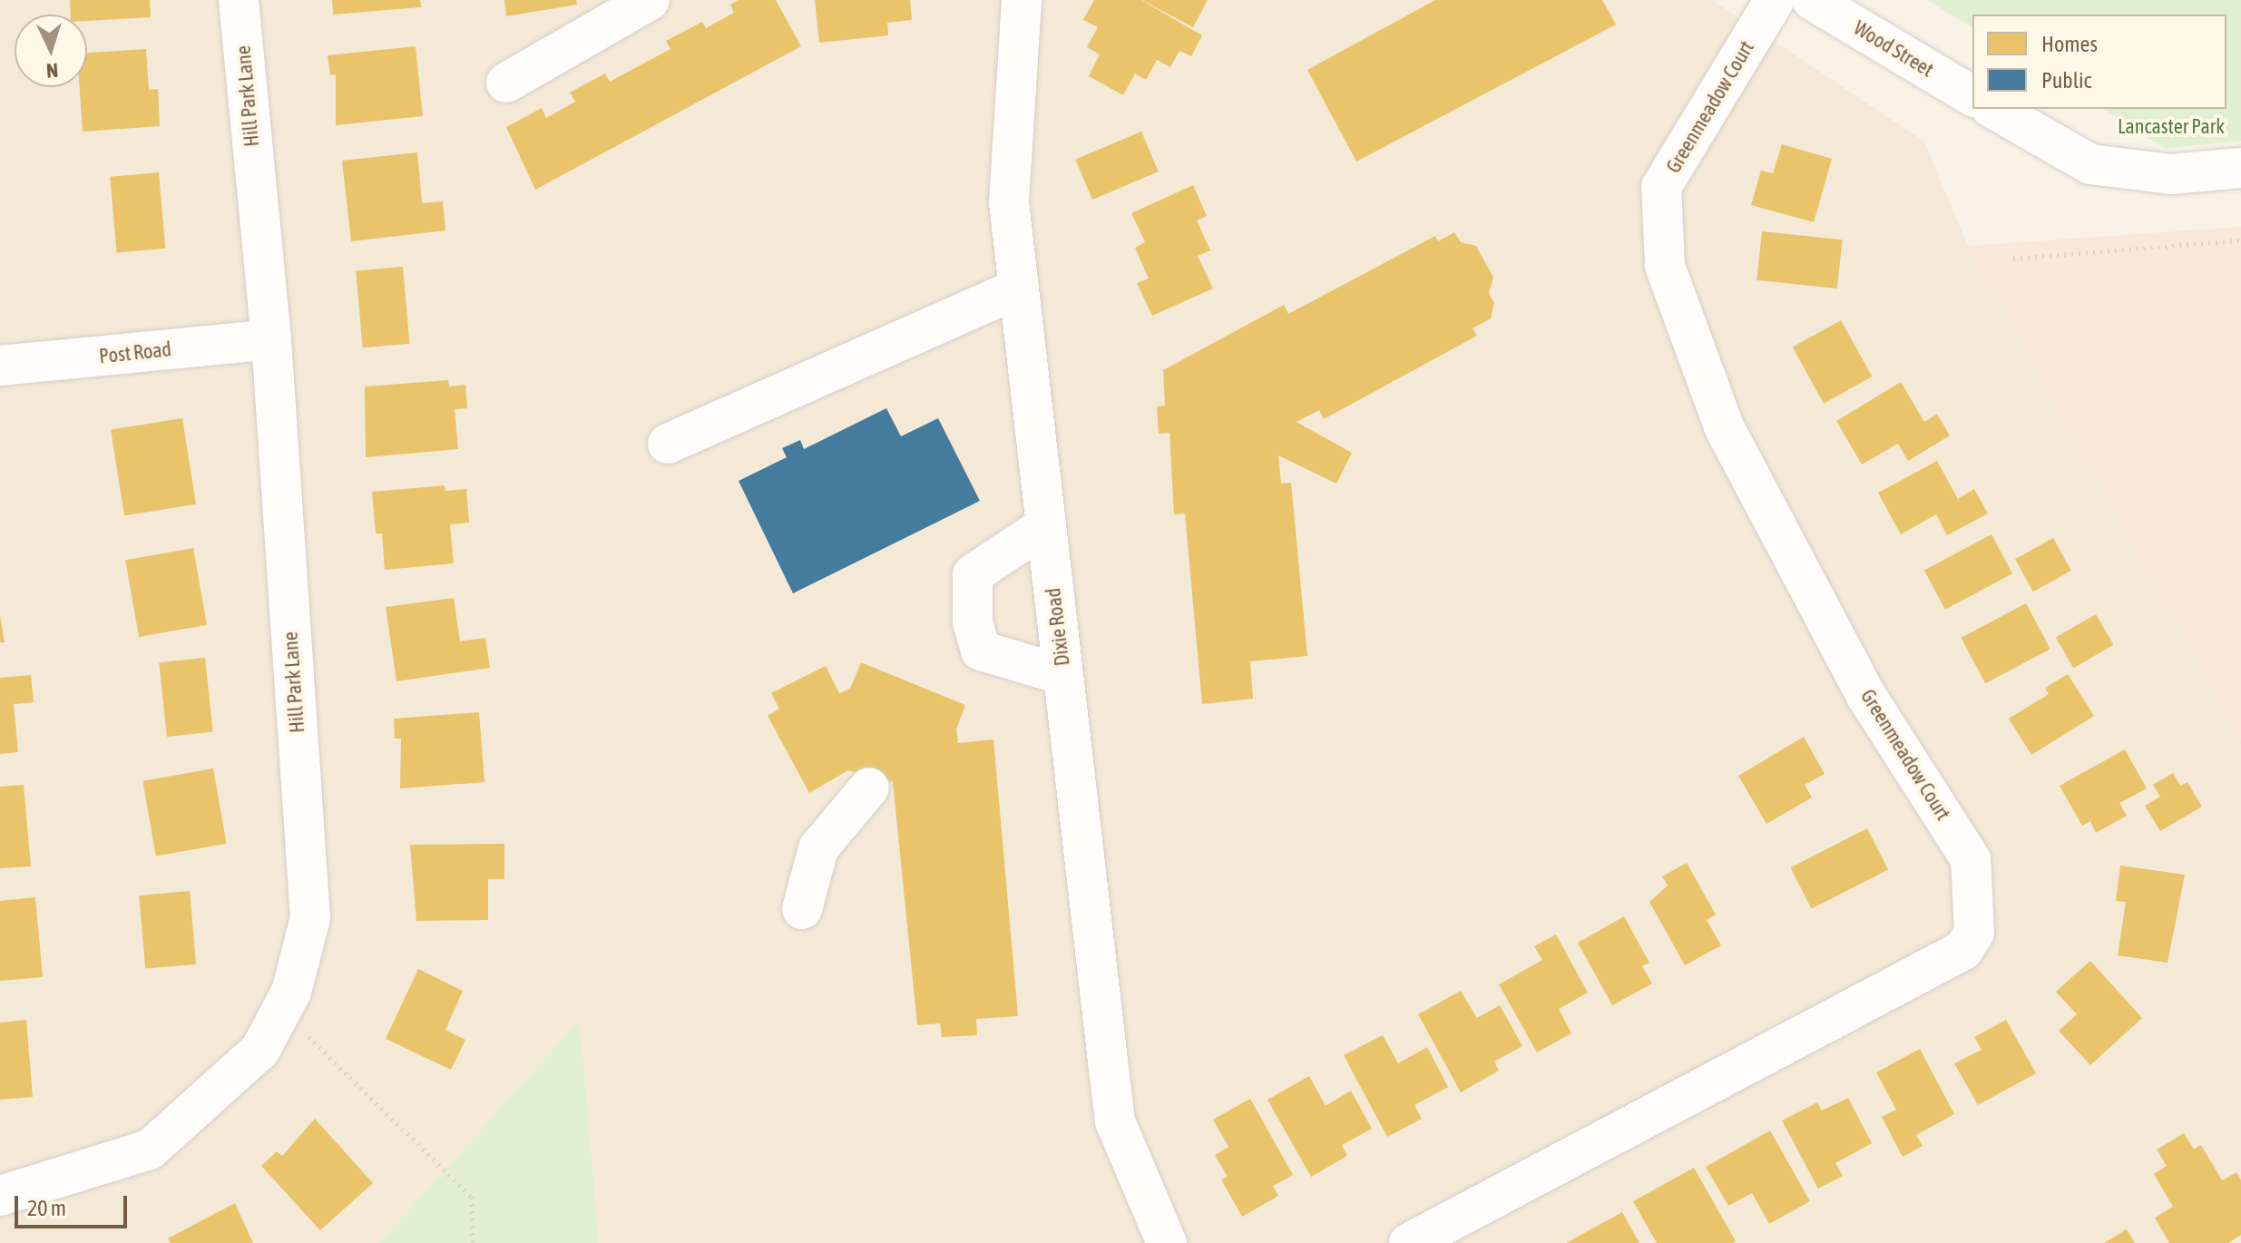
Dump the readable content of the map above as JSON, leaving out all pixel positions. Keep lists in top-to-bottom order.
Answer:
{
  "streets": {
    "street": [
      "Wood Street",
      "Hill Park Lane",
      "Greenmeadow Court",
      "Post Road",
      "Dixie Road"
    ]
  },
  "crossings": [
    ["Hill Park Lane", "Post Road"]
  ],
  "parks": ["Lancaster Park"],
  "legend": ["Homes", "Public"],
  "scale_bar": "20 m",
  "north": "bottom"
}
